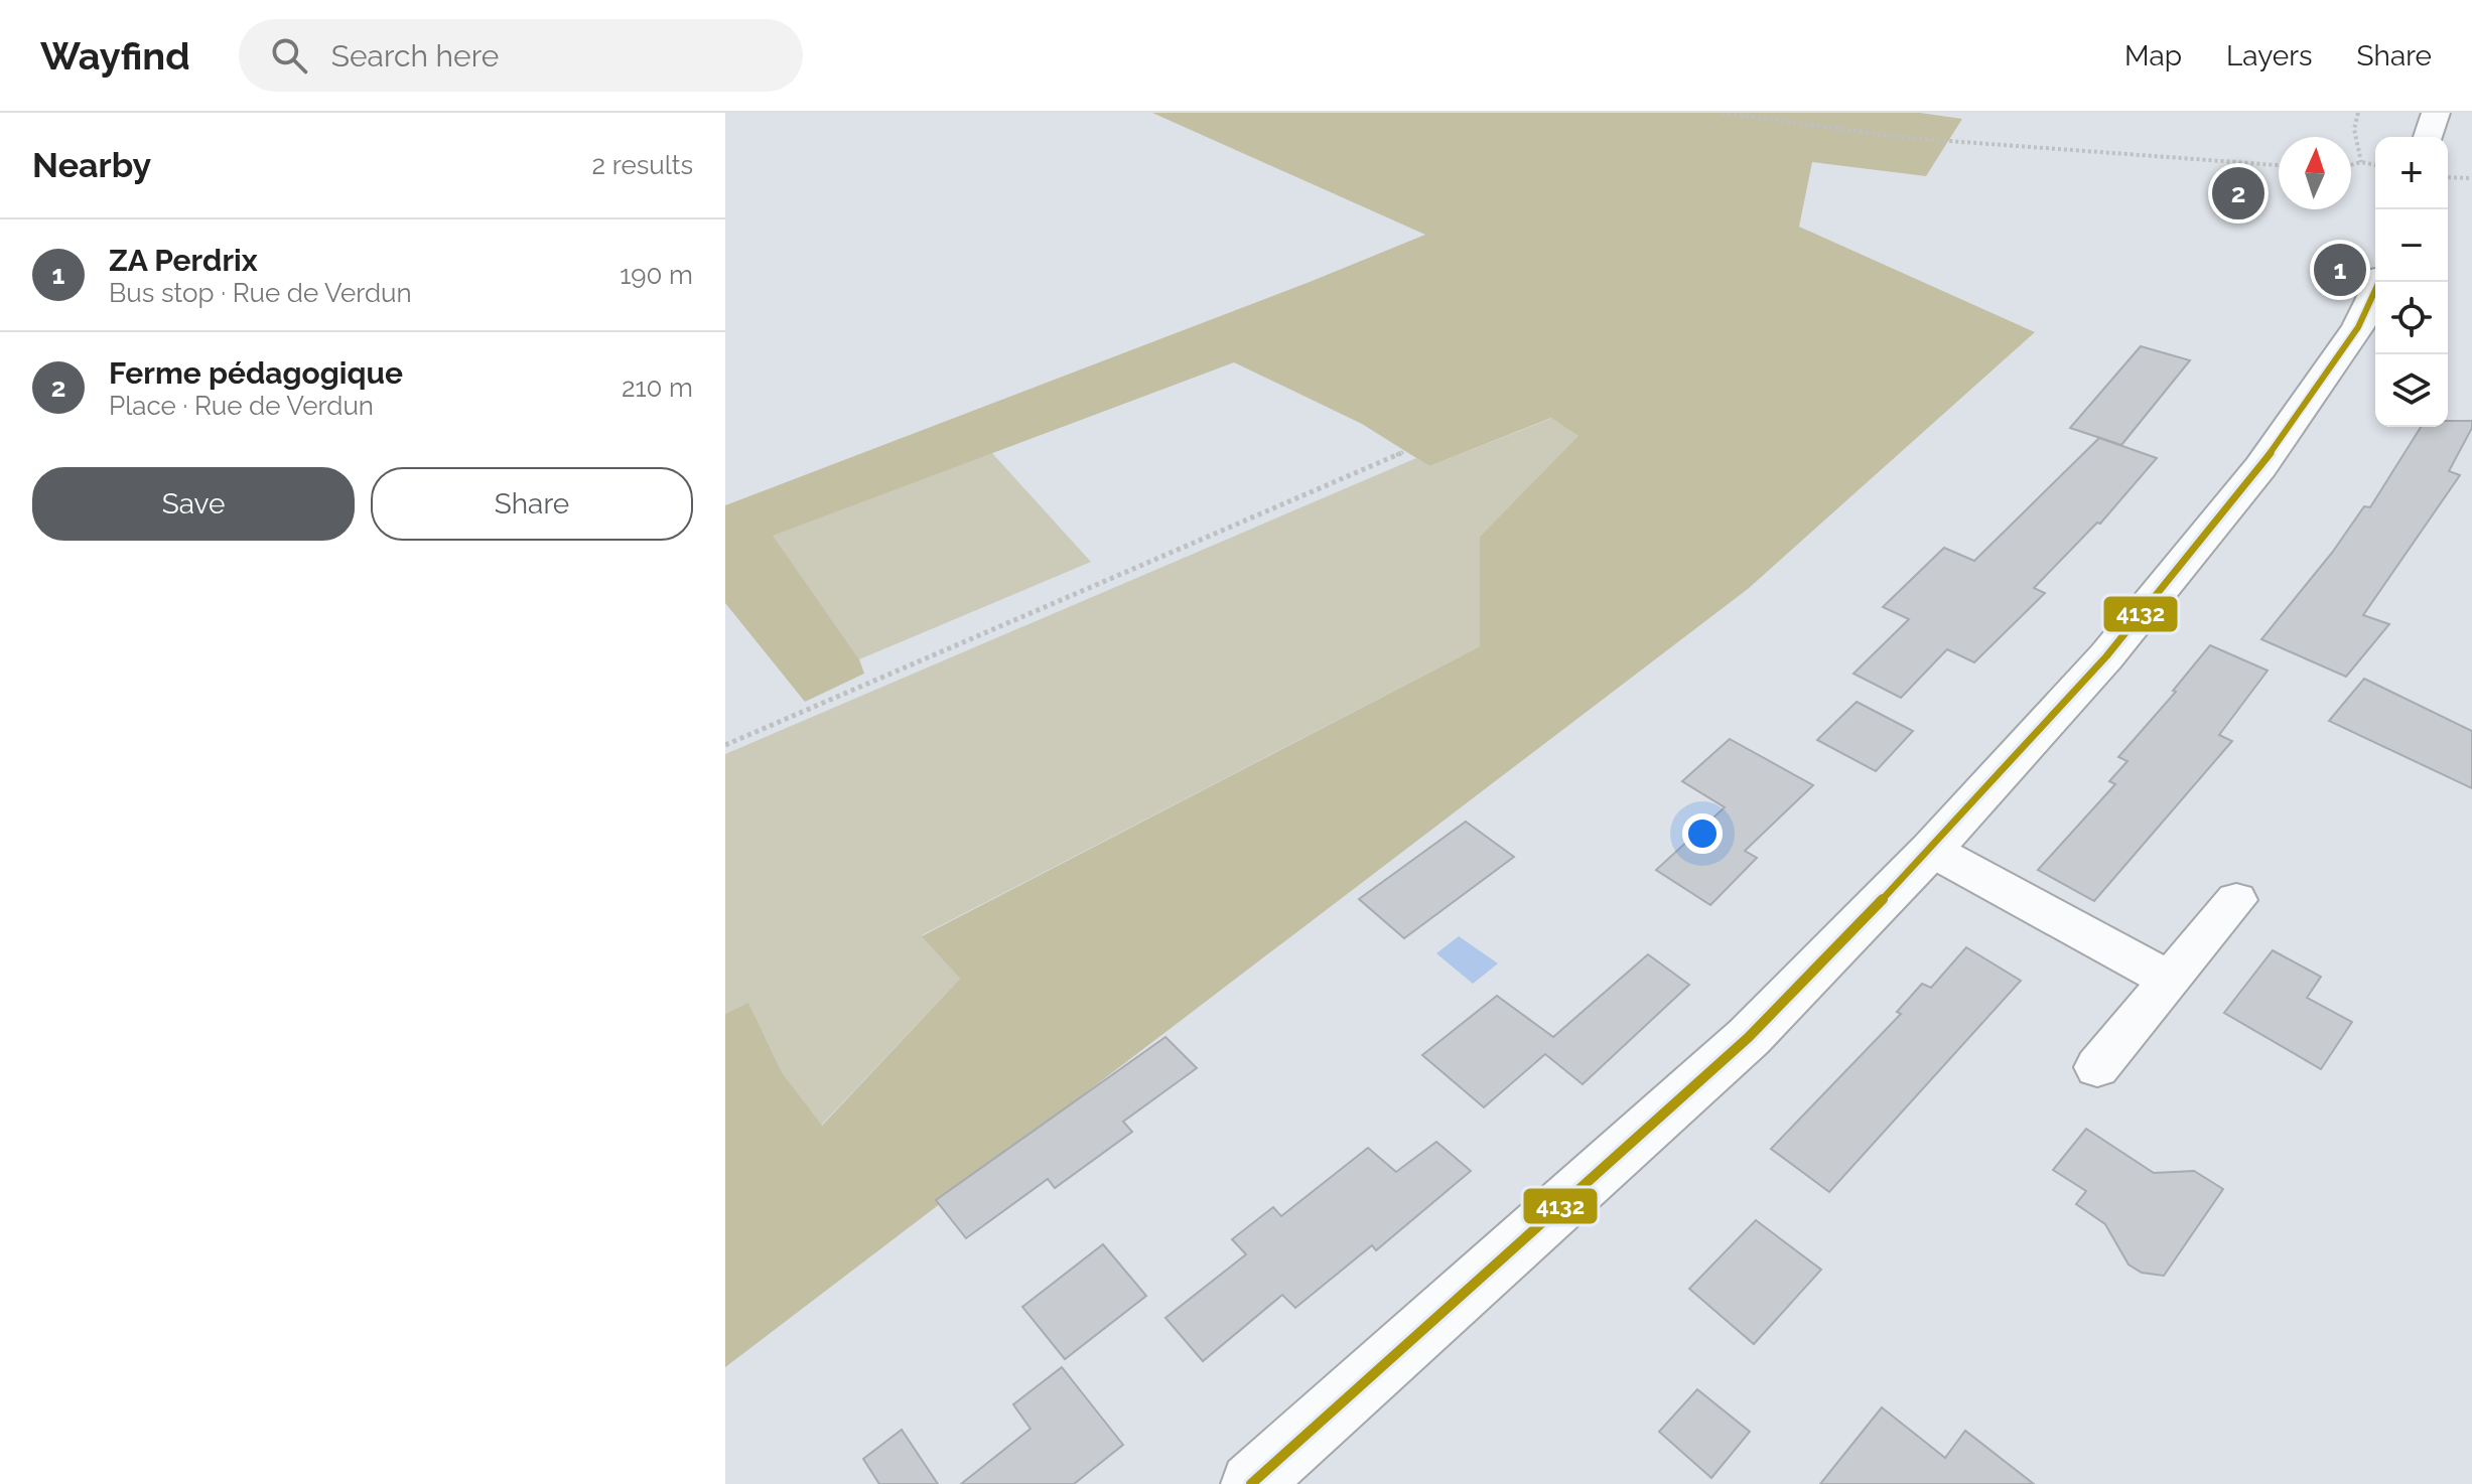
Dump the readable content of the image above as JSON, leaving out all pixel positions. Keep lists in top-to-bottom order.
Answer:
{
  "lines": ["transit line 4132"],
  "north": "top",
  "page": {
    "header": "Wayfind",
    "search": "Search here",
    "nav": ["Map", "Layers", "Share"],
    "heading": ["Nearby", "2 results"],
    "map_buttons": ["+", "−"],
    "pins": ["2", "1"],
    "list": [
      {
        "mark": "1",
        "name": "ZA Perdrix",
        "note": "Bus stop · Rue de Verdun",
        "value": "190 m"
      },
      {
        "mark": "2",
        "name": "Ferme pédagogique",
        "note": "Place · Rue de Verdun",
        "value": "210 m"
      }
    ],
    "buttons": ["Save", "Share"]
  }
}
